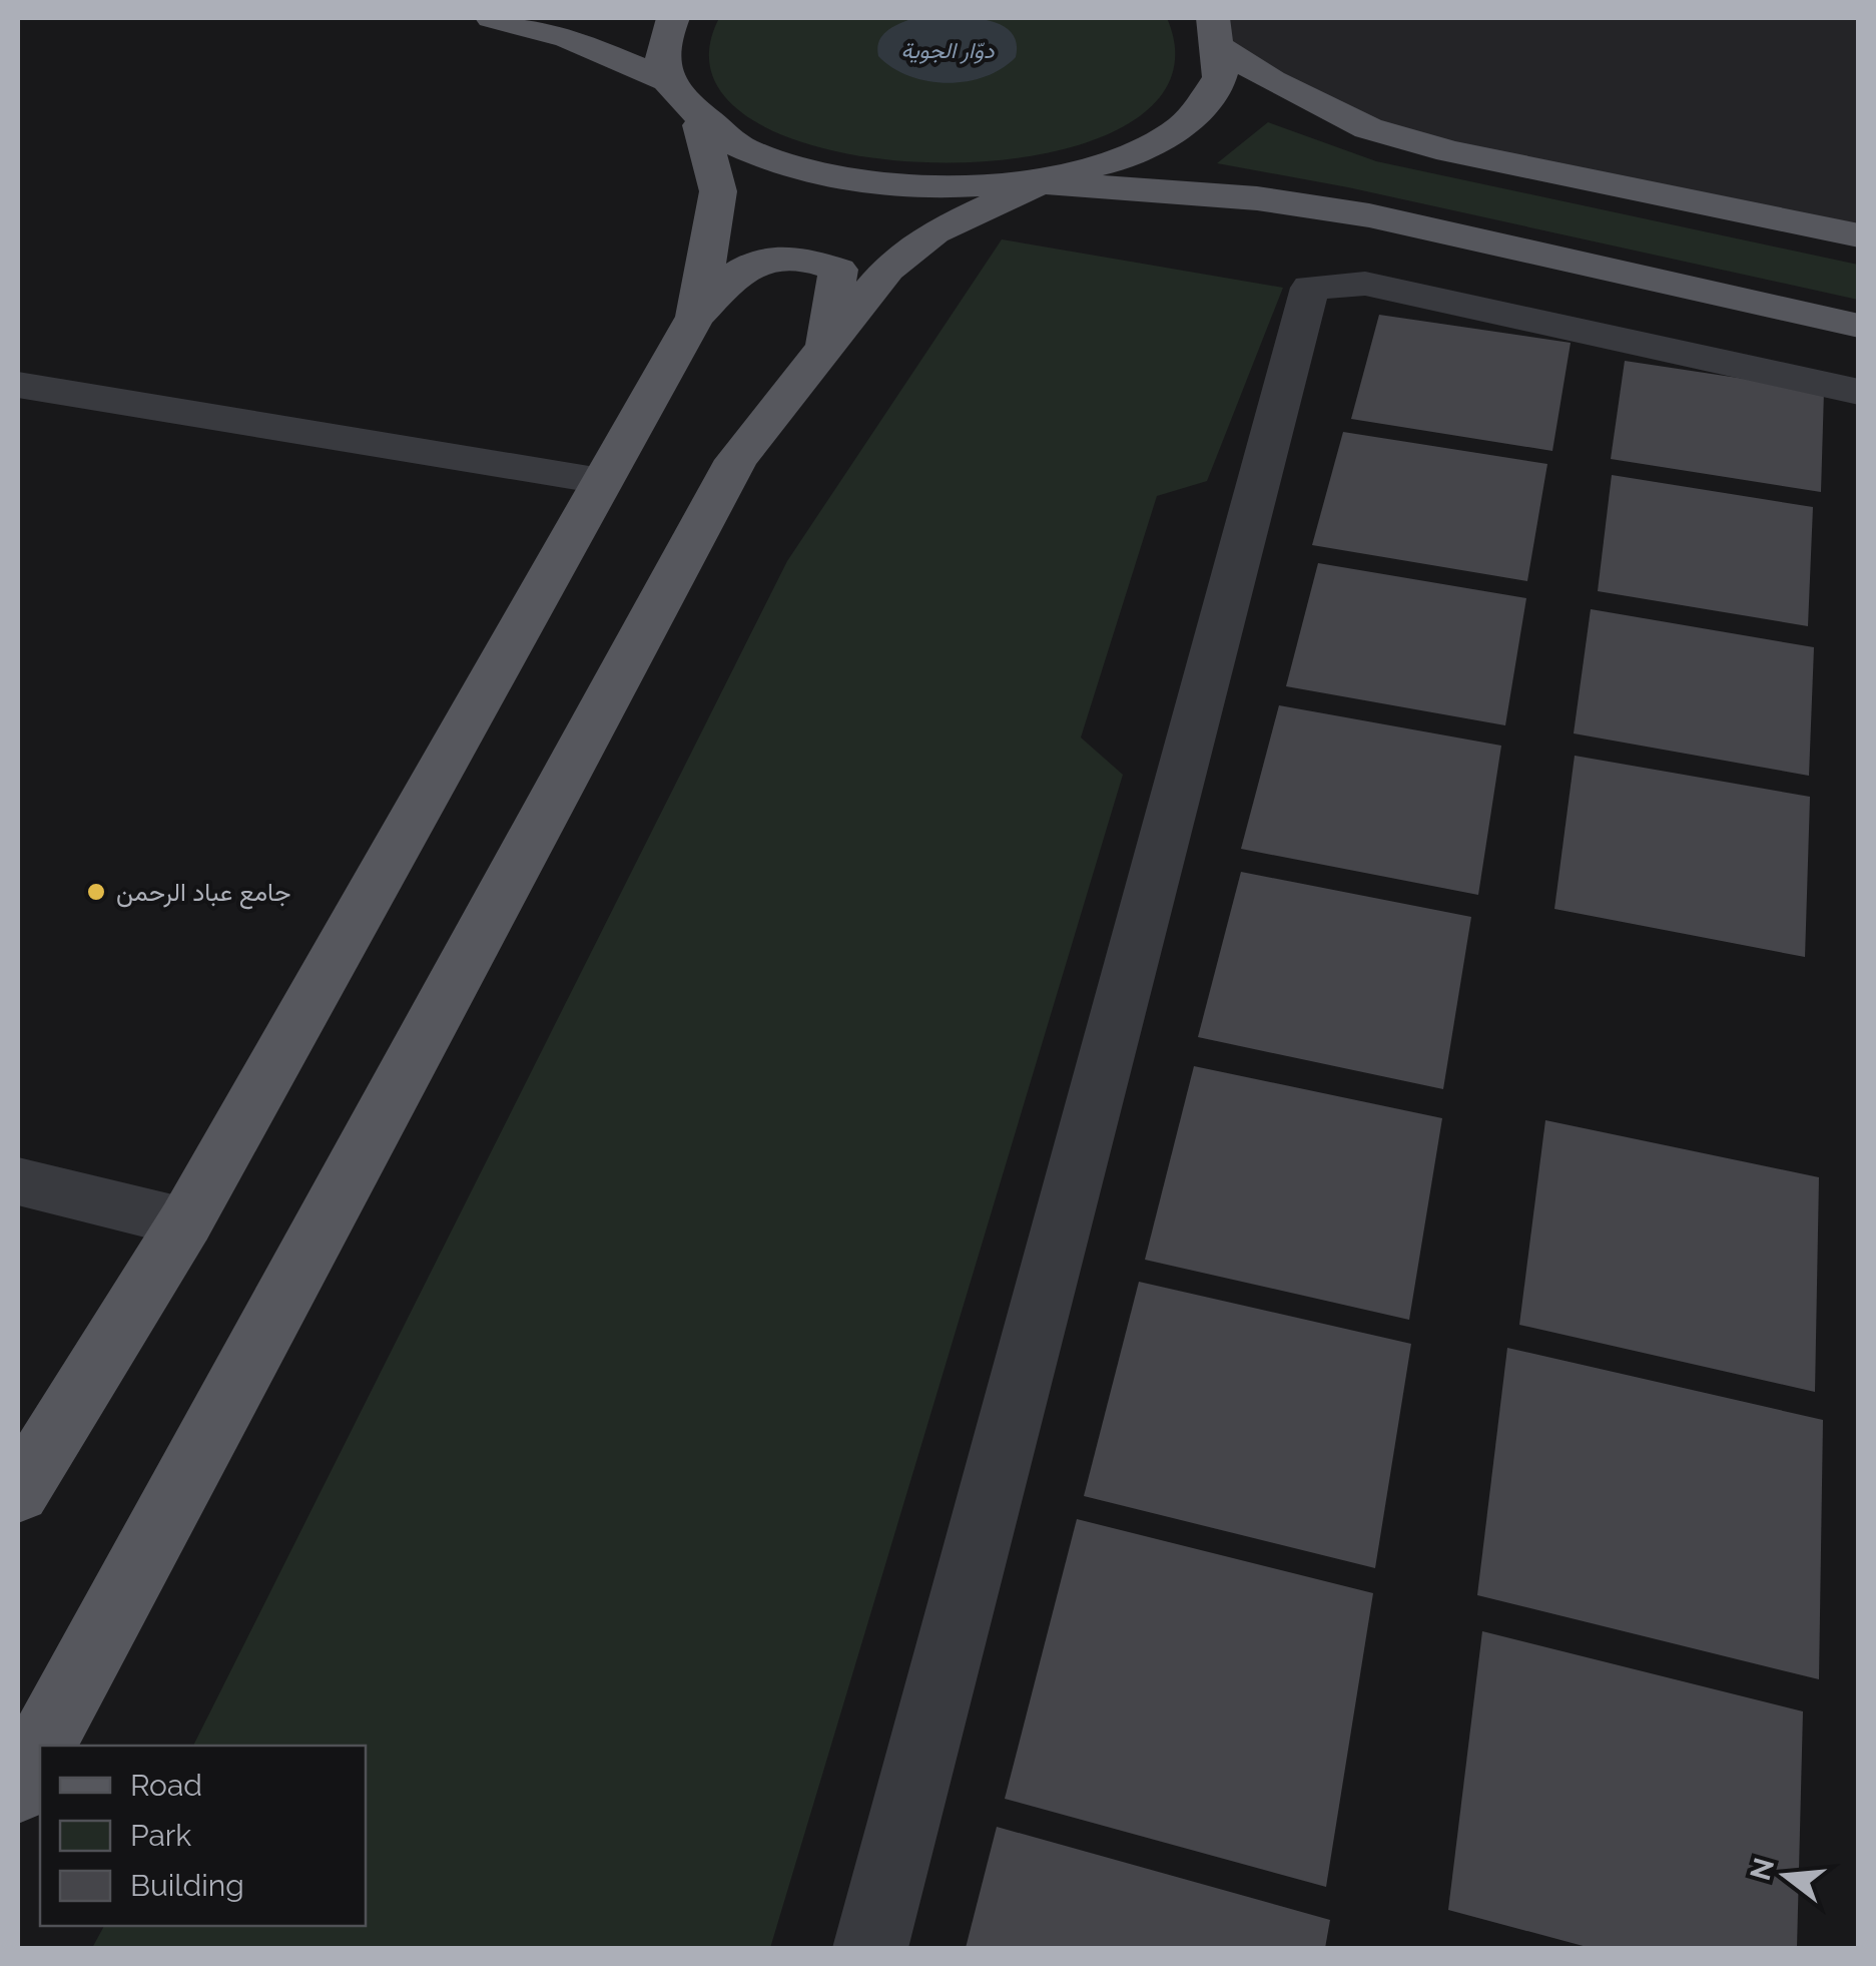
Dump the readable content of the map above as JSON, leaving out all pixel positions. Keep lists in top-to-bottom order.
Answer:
{
  "water": ["دوّار الجوية"],
  "places": ["جامع عباد الرحمن"],
  "legend": ["Road", "Park", "Building"],
  "north": "left"
}
